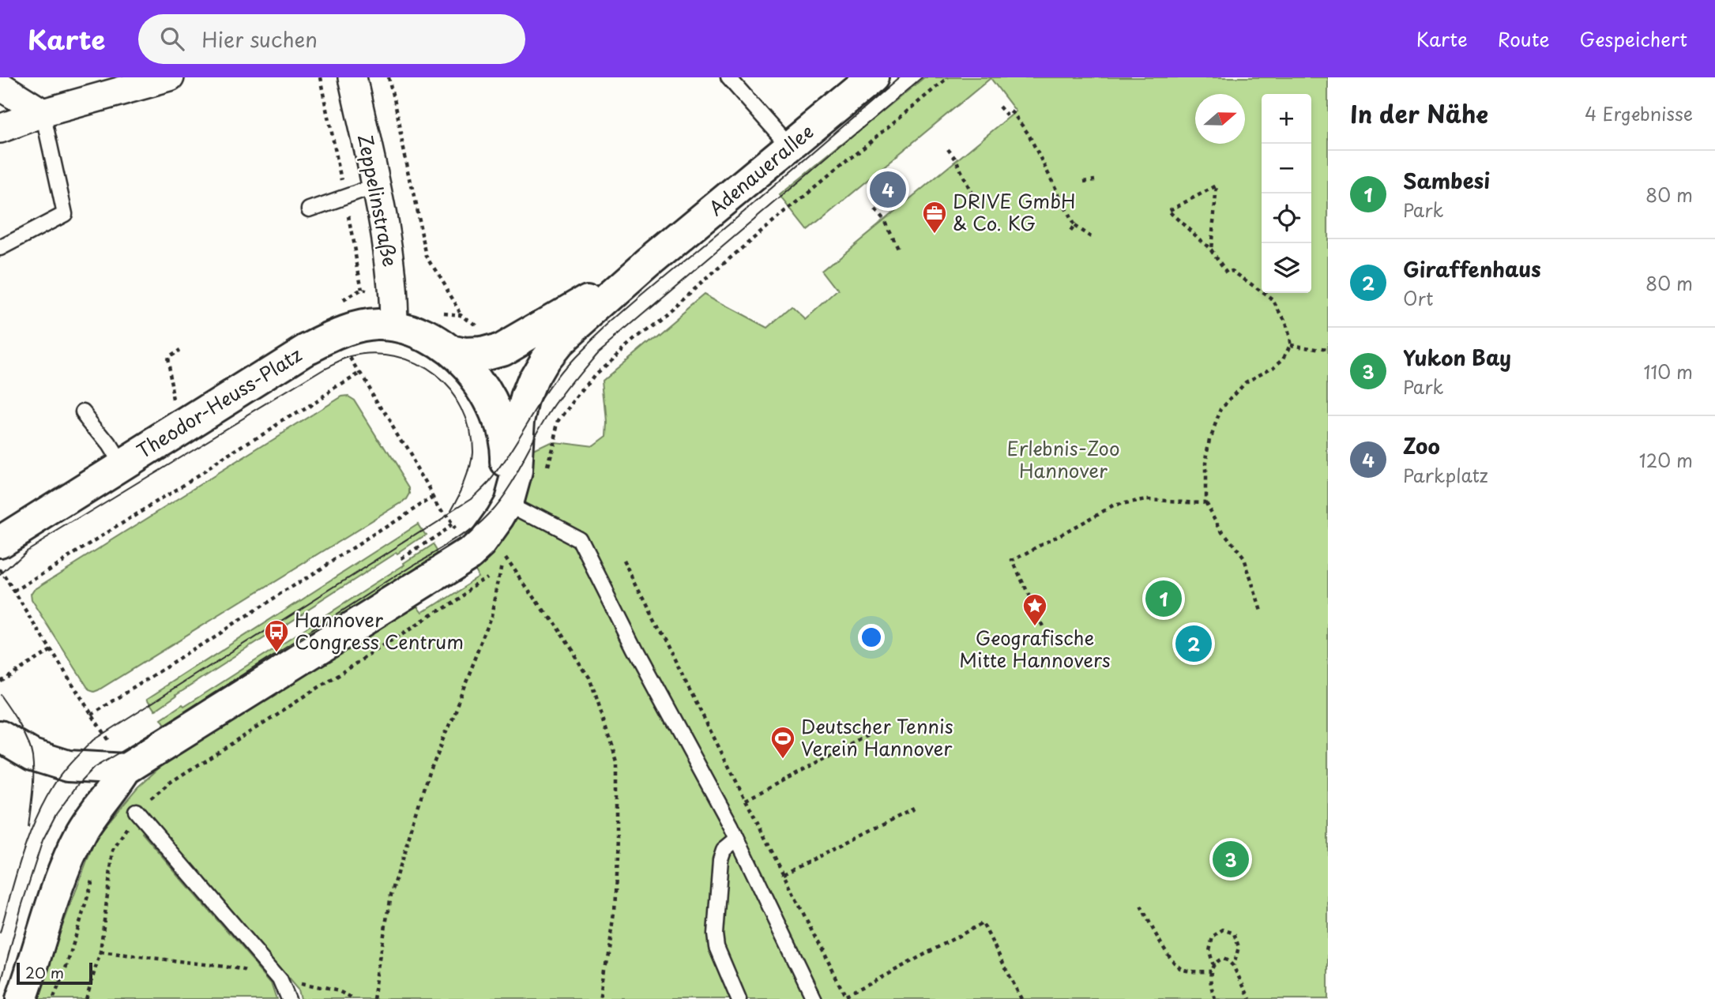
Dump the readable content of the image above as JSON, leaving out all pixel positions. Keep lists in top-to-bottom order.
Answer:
{
  "streets": {
    "street": ["Adenauerallee", "Zeppelinstraße", "Theodor-Heuss-Platz"]
  },
  "crossings": [
    ["Adenauerallee", "Theodor-Heuss-Platz"],
    ["Zeppelinstraße", "Theodor-Heuss-Platz"]
  ],
  "parks": ["Erlebnis-Zoo Hannover"],
  "places": {
    "office": ["DRIVE GmbH & Co. KG"],
    "place": ["Geografische Mitte Hannovers"],
    "bus stop": ["Hannover Congress Centrum"],
    "sports": ["Deutscher Tennis Verein Hannover"]
  },
  "scale_bar": "20 m",
  "north": "right",
  "page": {
    "header": "Karte",
    "search": "Hier suchen",
    "nav": ["Karte", "Route", "Gespeichert"],
    "heading": ["In der Nähe", "4 Ergebnisse"],
    "map_buttons": ["+", "−"],
    "list": [
      {
        "mark": "1",
        "name": "Sambesi",
        "note": "Park",
        "value": "80 m"
      },
      {
        "mark": "2",
        "name": "Giraffenhaus",
        "note": "Ort",
        "value": "80 m"
      },
      {
        "mark": "3",
        "name": "Yukon Bay",
        "note": "Park",
        "value": "110 m"
      },
      {
        "mark": "4",
        "name": "Zoo",
        "note": "Parkplatz",
        "value": "120 m"
      }
    ],
    "pins": [
      "4",
      "1",
      "2",
      "3"
    ],
    "scale": "20 m"
  }
}
